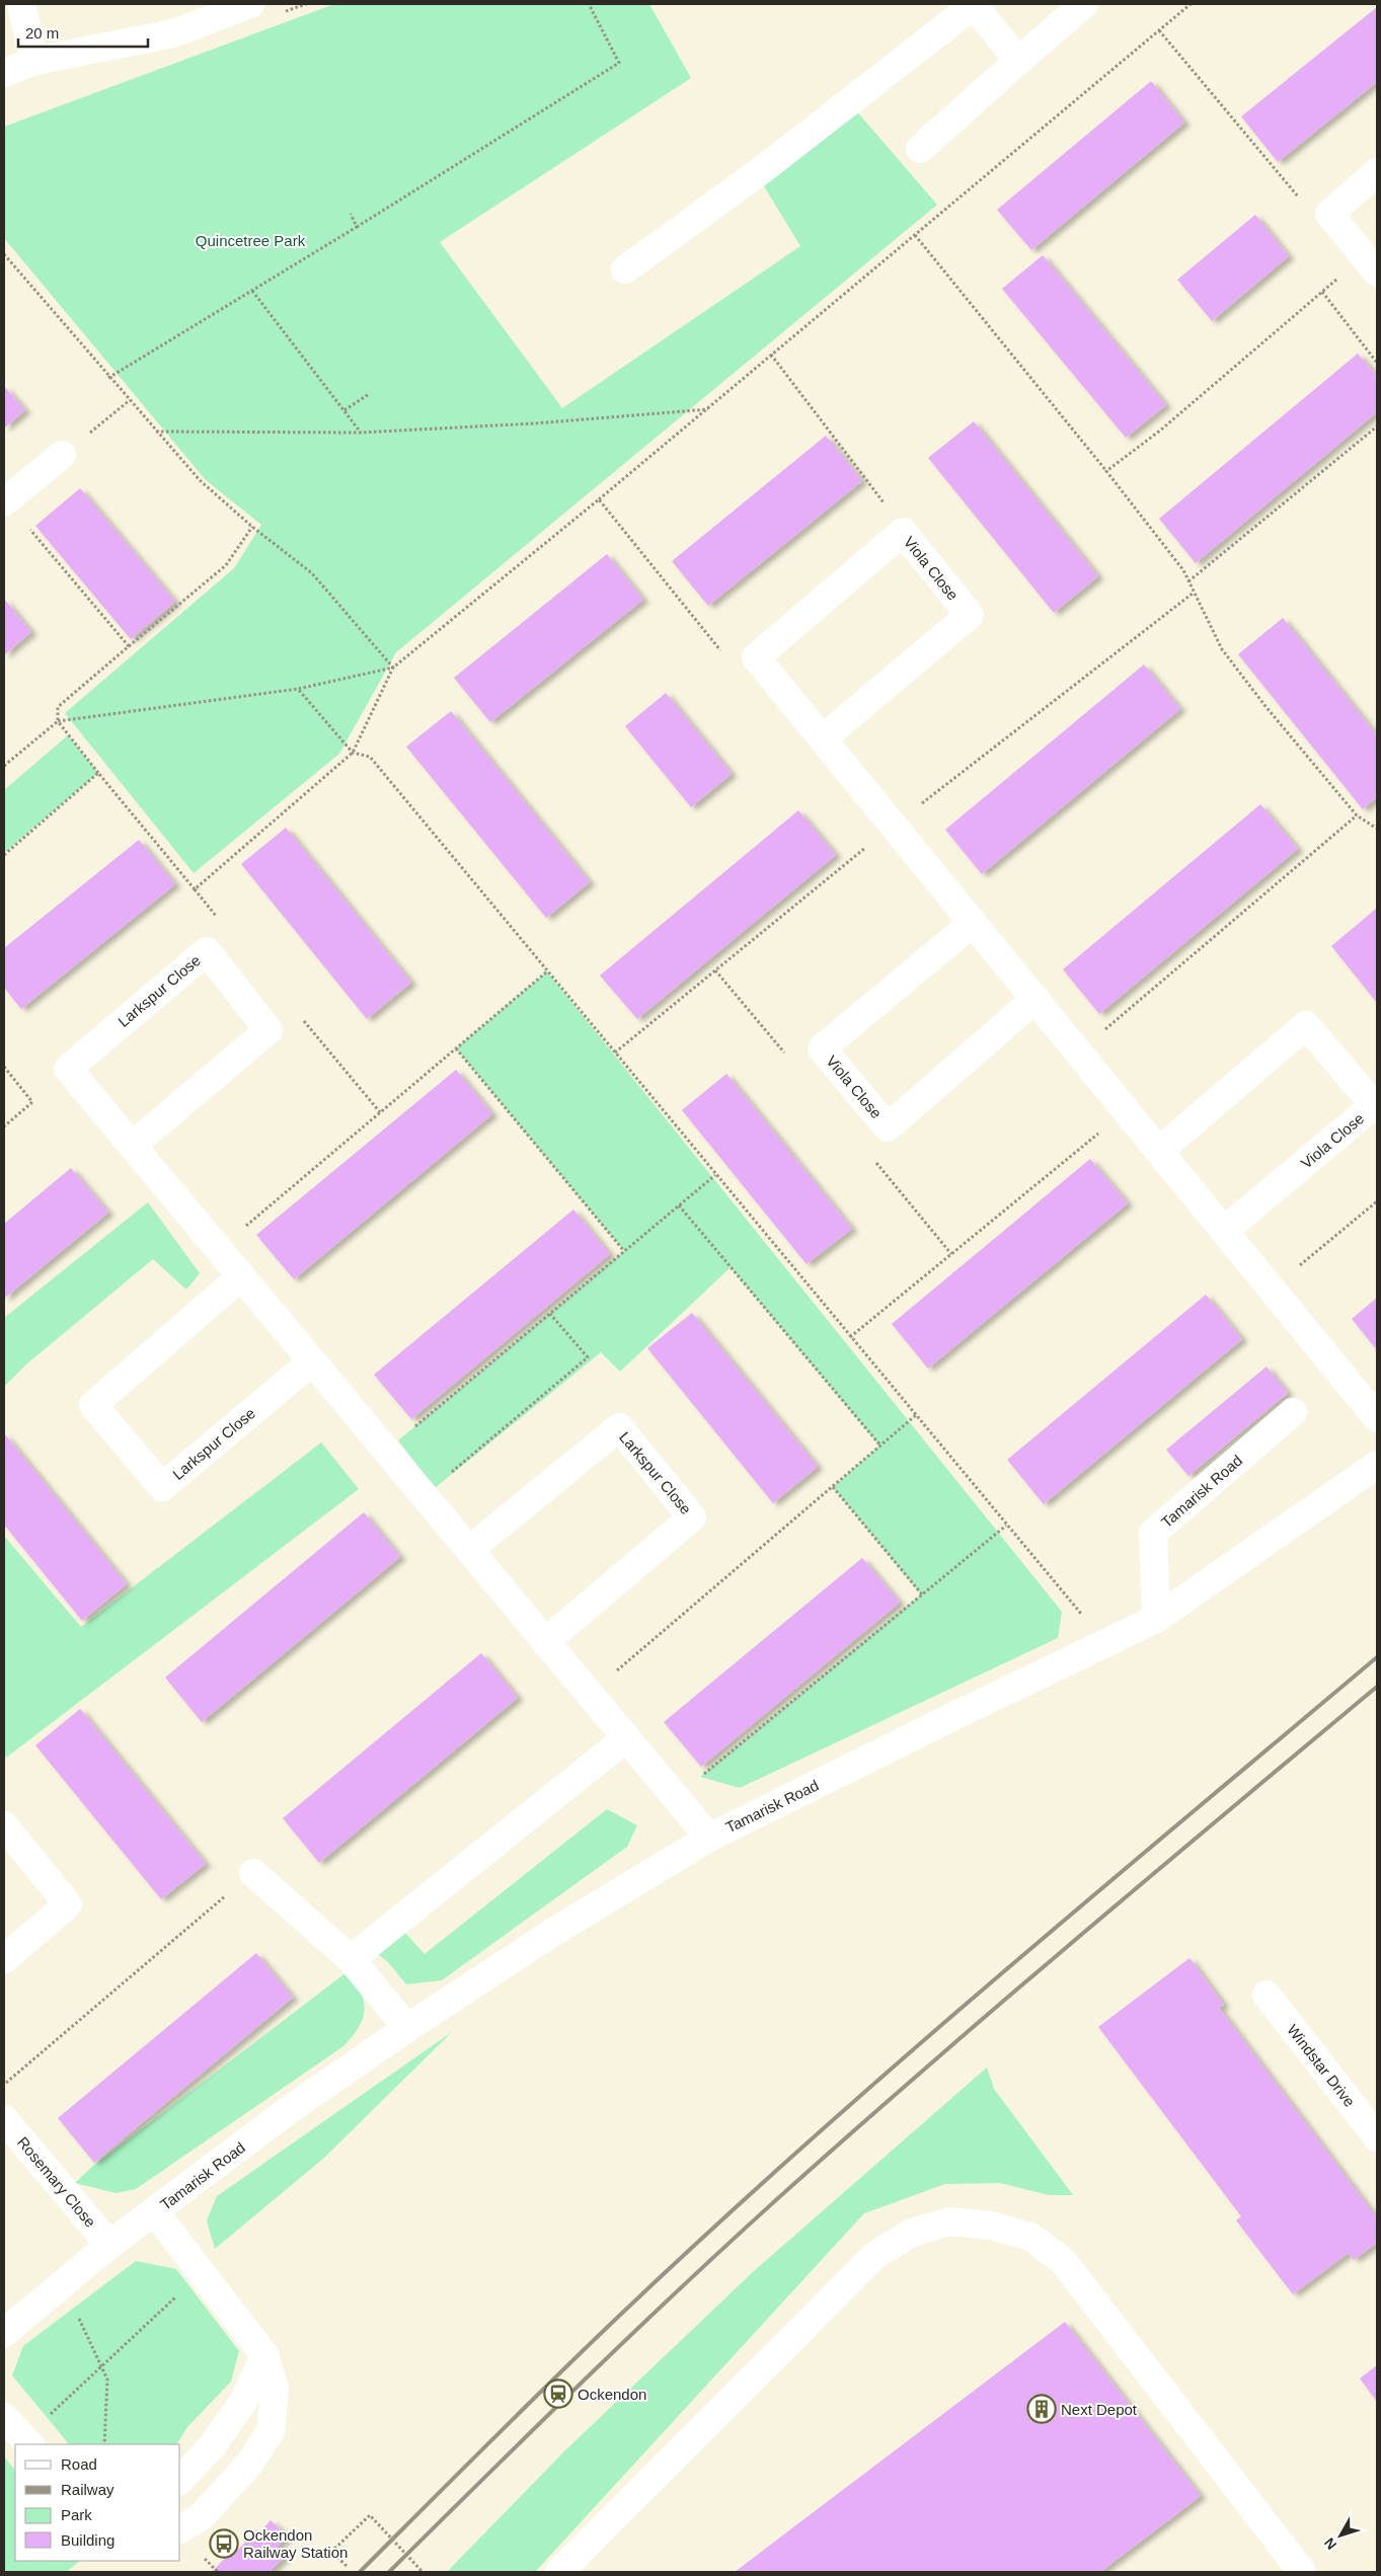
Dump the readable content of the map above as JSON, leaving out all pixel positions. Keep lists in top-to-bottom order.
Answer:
{
  "streets": {
    "street": [
      "Viola Close",
      "Larkspur Close",
      "Tamarisk Road",
      "Windstar Drive",
      "Rosemary Close"
    ]
  },
  "crossings": [
    ["Larkspur Close", "Tamarisk Road"],
    ["Tamarisk Road", "Rosemary Close"]
  ],
  "parks": ["Quincetree Park"],
  "places": {
    "station": ["Ockendon"],
    "building": ["Next Depot"],
    "bus stop": ["Ockendon Railway Station"]
  },
  "legend": [
    "Road",
    "Railway",
    "Park",
    "Building"
  ],
  "scale_bar": "20 m",
  "north": "bottom left"
}
